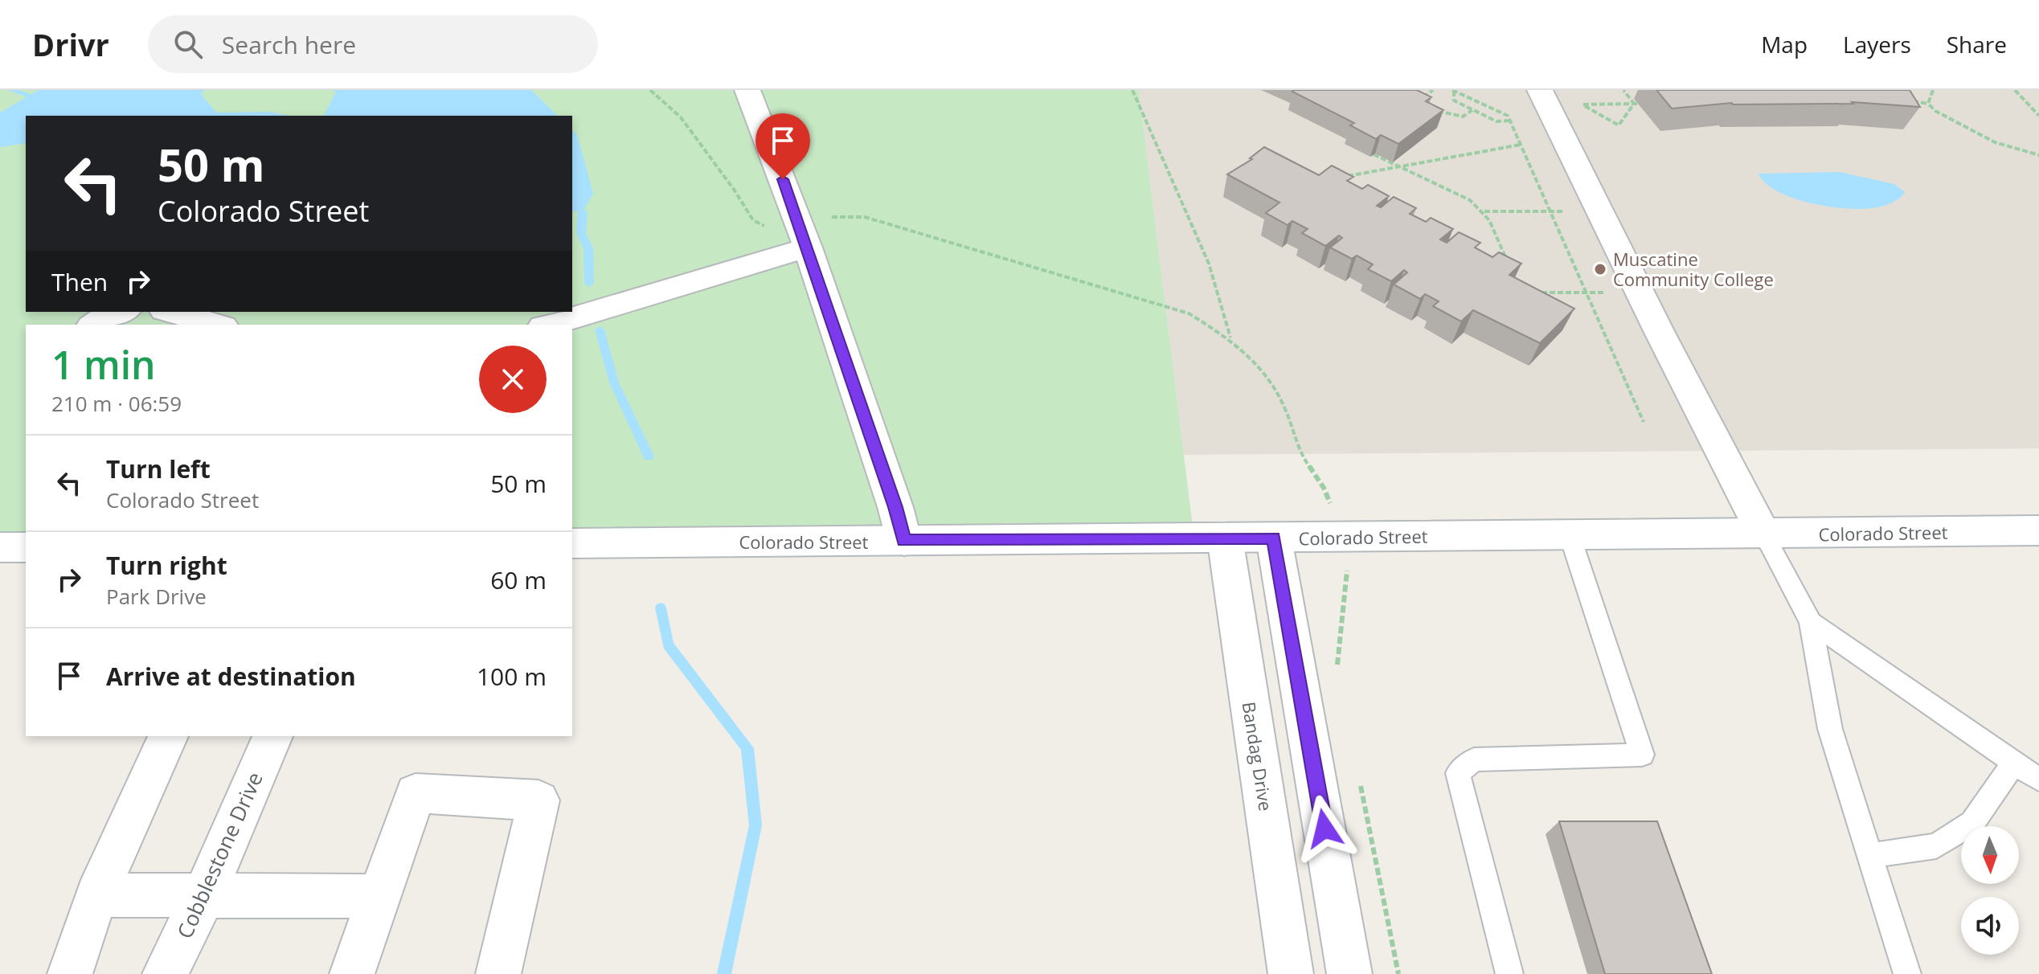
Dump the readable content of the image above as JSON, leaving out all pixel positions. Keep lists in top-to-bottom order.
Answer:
{
  "streets": {
    "street": ["Colorado Street", "Bandag Drive", "Cobblestone Drive"]
  },
  "crossings": [
    ["Colorado Street", "Bandag Drive"]
  ],
  "places": ["Muscatine Community College"],
  "north": "bottom",
  "page": {
    "header": "Drivr",
    "search": "Search here",
    "nav": ["Map", "Layers", "Share"],
    "turn": ["50 m", "Colorado Street"],
    "then": "Then",
    "heading": ["1 min", "210 m · 06:59"],
    "list": [
      {
        "name": "Turn left",
        "note": "Colorado Street",
        "value": "50 m"
      },
      {
        "name": "Turn right",
        "note": "Park Drive",
        "value": "60 m"
      },
      {
        "name": "Arrive at destination",
        "value": "100 m"
      }
    ]
  }
}
